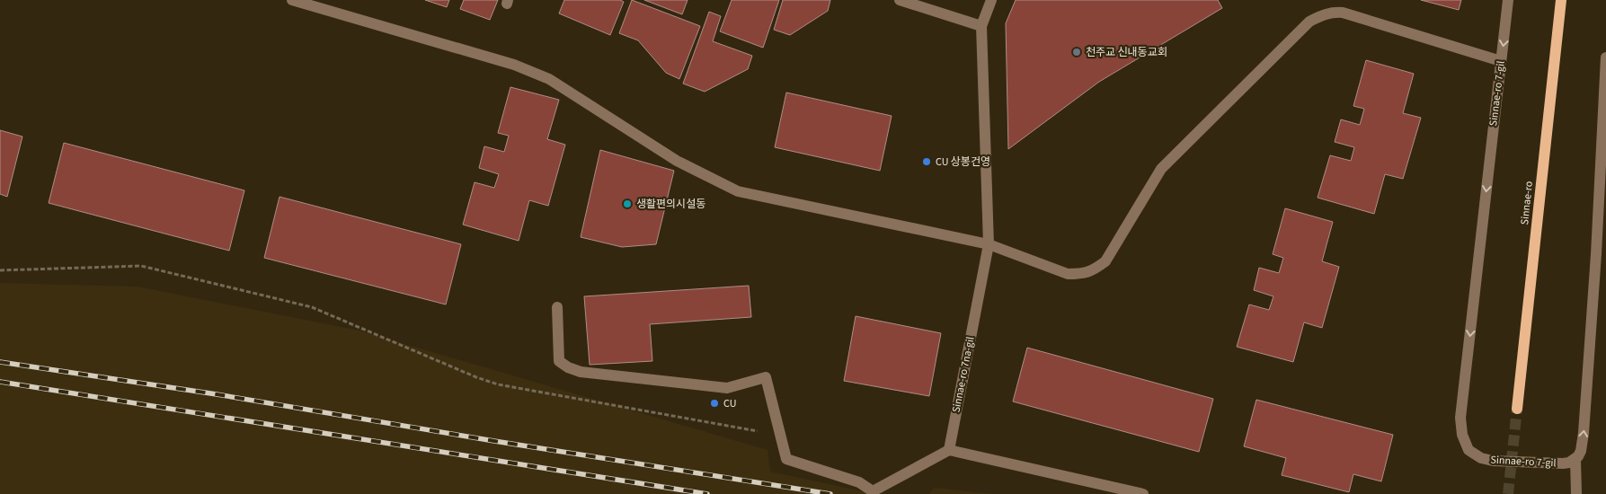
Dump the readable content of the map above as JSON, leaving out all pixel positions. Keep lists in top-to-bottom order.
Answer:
{
  "streets": {
    "main road": ["Sinnae-ro"],
    "street": ["Sinnae-ro 7-gil", "Sinnae-ro 7na-gil"]
  },
  "one_way": ["Sinnae-ro 7-gil"],
  "places": [
    "천주교 신내동교회",
    "CU 상봉건영",
    "생활편의시설동",
    "CU"
  ]
}
